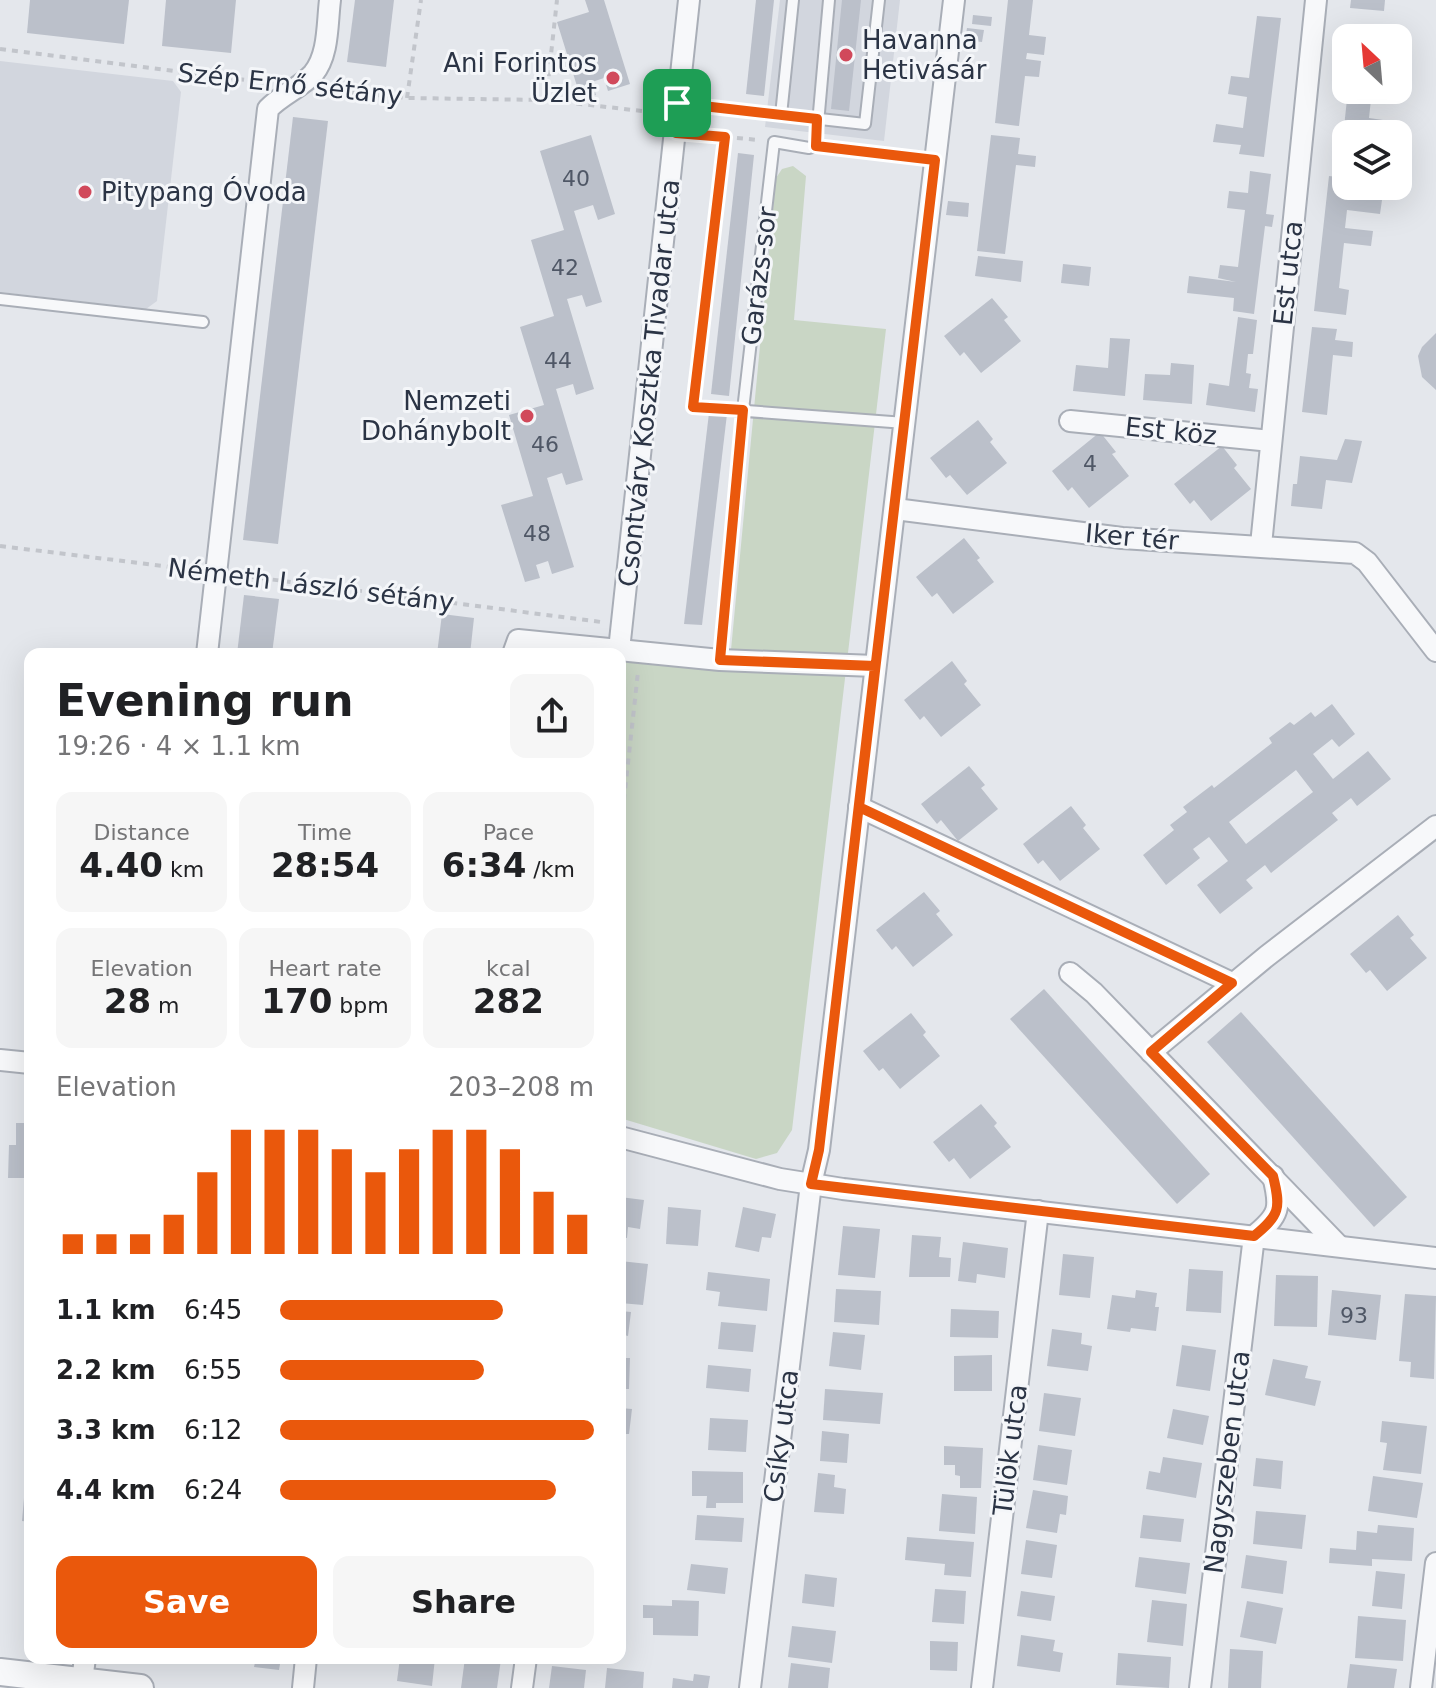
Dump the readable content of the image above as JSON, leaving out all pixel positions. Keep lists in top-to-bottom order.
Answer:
{
  "streets": {
    "street": [
      "Est utca",
      "Csontváry Kosztka Tivadar utca",
      "Est köz",
      "Iker tér",
      "Csíky utca",
      "Tülök utca",
      "Nagyszeben utca"
    ],
    "lane": ["Garázs-sor"],
    "path": ["Szép Ernő sétány", "Németh László sétány"]
  },
  "crossings": [
    ["Szép Ernő sétány", "Garázs-sor"],
    ["Szép Ernő sétány", "Csontváry Kosztka Tivadar utca"],
    ["Est utca", "Est köz"],
    ["Est utca", "Iker tér"],
    ["Csontváry Kosztka Tivadar utca", "Németh László sétány"],
    ["Iker tér", "Csíky utca"]
  ],
  "places": [
    "Havanna Hetivásár",
    "Ani Forintos Üzlet",
    "Pitypang Óvoda",
    "Nemzeti Dohánybolt"
  ],
  "house_numbers": [
    "40",
    "42",
    "44",
    "46",
    "4",
    "48",
    "93"
  ],
  "north": "top left",
  "page": {
    "heading": ["Evening run", "19:26 · 4 × 1.1 km"],
    "stats": [
      ["Distance", "4.40 km"],
      ["Time", "28:54"],
      ["Pace", "6:34 /km"],
      ["Elevation", "28 m"],
      ["Heart rate", "170 bpm"],
      ["kcal", "282"]
    ],
    "chart": ["Elevation", "203–208 m"],
    "list": [
      {
        "name": "1.1 km",
        "note": "6:45"
      },
      {
        "name": "2.2 km",
        "note": "6:55"
      },
      {
        "name": "3.3 km",
        "note": "6:12"
      },
      {
        "name": "4.4 km",
        "note": "6:24"
      }
    ],
    "buttons": ["Save", "Share"]
  }
}
